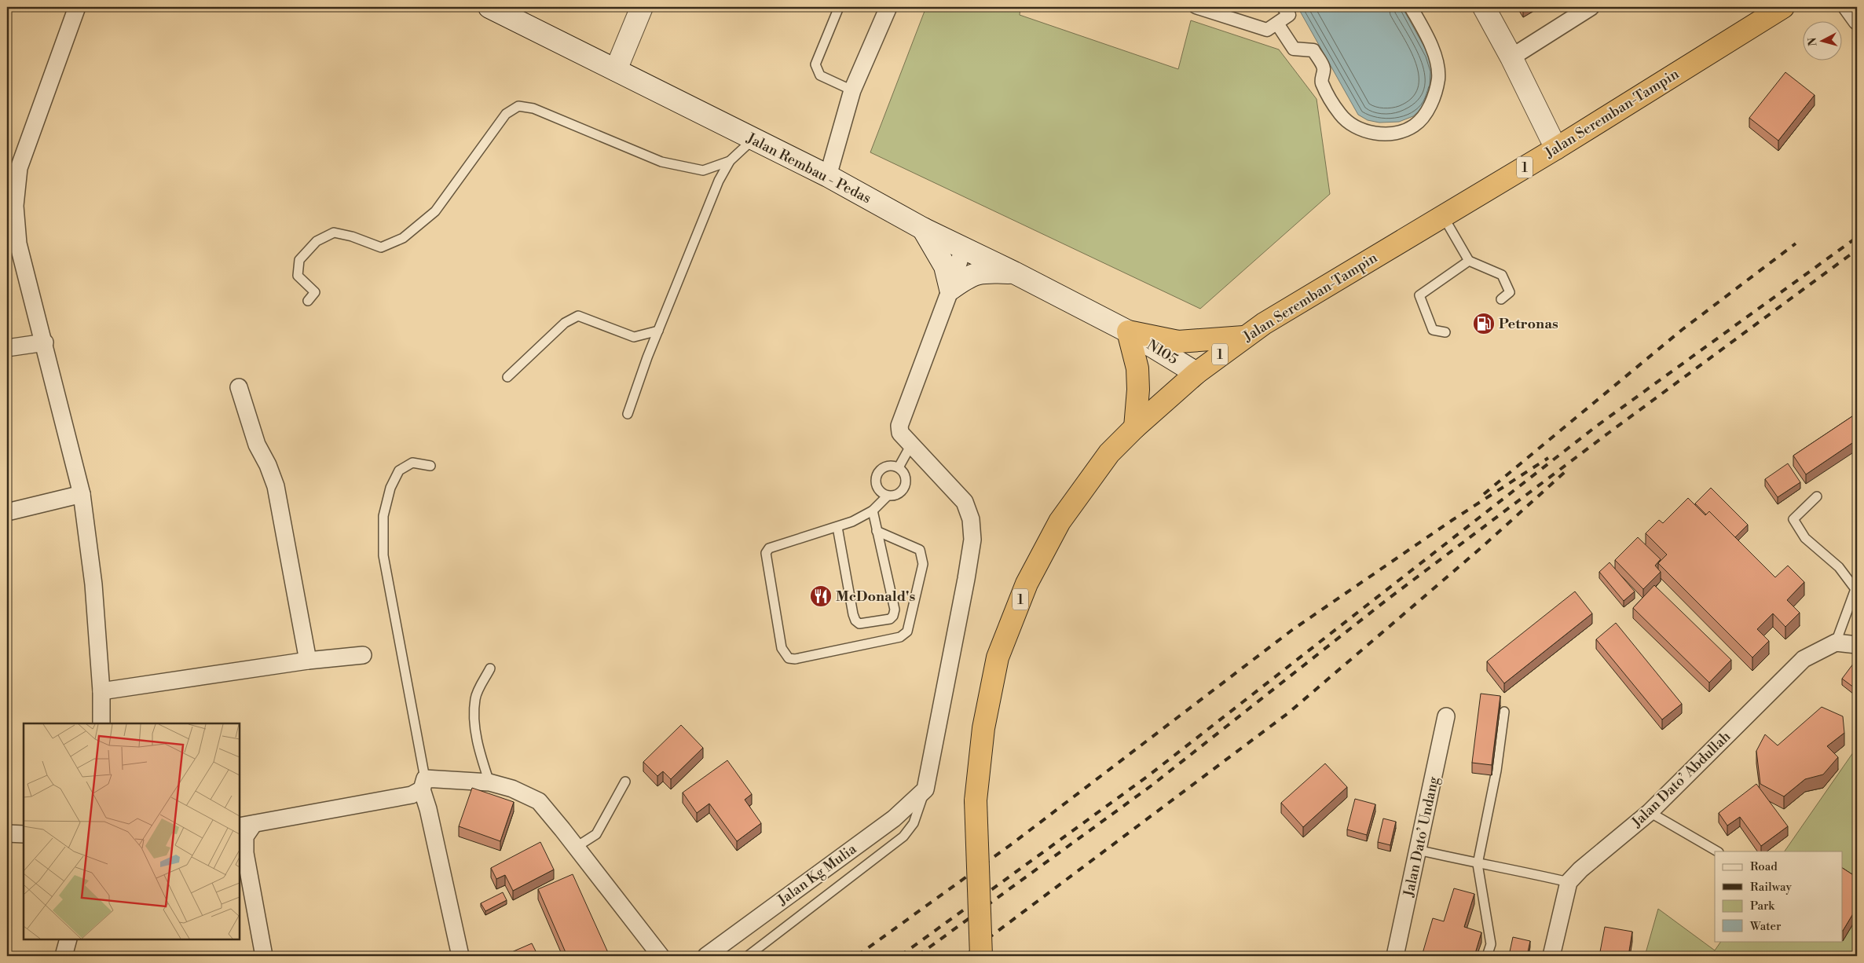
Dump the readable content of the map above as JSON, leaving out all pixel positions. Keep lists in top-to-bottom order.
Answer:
{
  "streets": {
    "highway": ["Jalan Seremban-Tampin", "1"],
    "main road": ["Jalan Rembau - Pedas", "N105"],
    "street": ["Jalan Dato’ Abdullah", "Jalan Dato’ Undang", "Jalan Kg Mulia"]
  },
  "crossings": [
    ["Jalan Seremban-Tampin", "N105"],
    ["Jalan Rembau - Pedas", "N105"]
  ],
  "places": {
    "fuel station": ["Petronas"],
    "restaurant": ["McDonald's"]
  },
  "legend": [
    "Road",
    "Railway",
    "Park",
    "Water"
  ],
  "north": "left"
}
